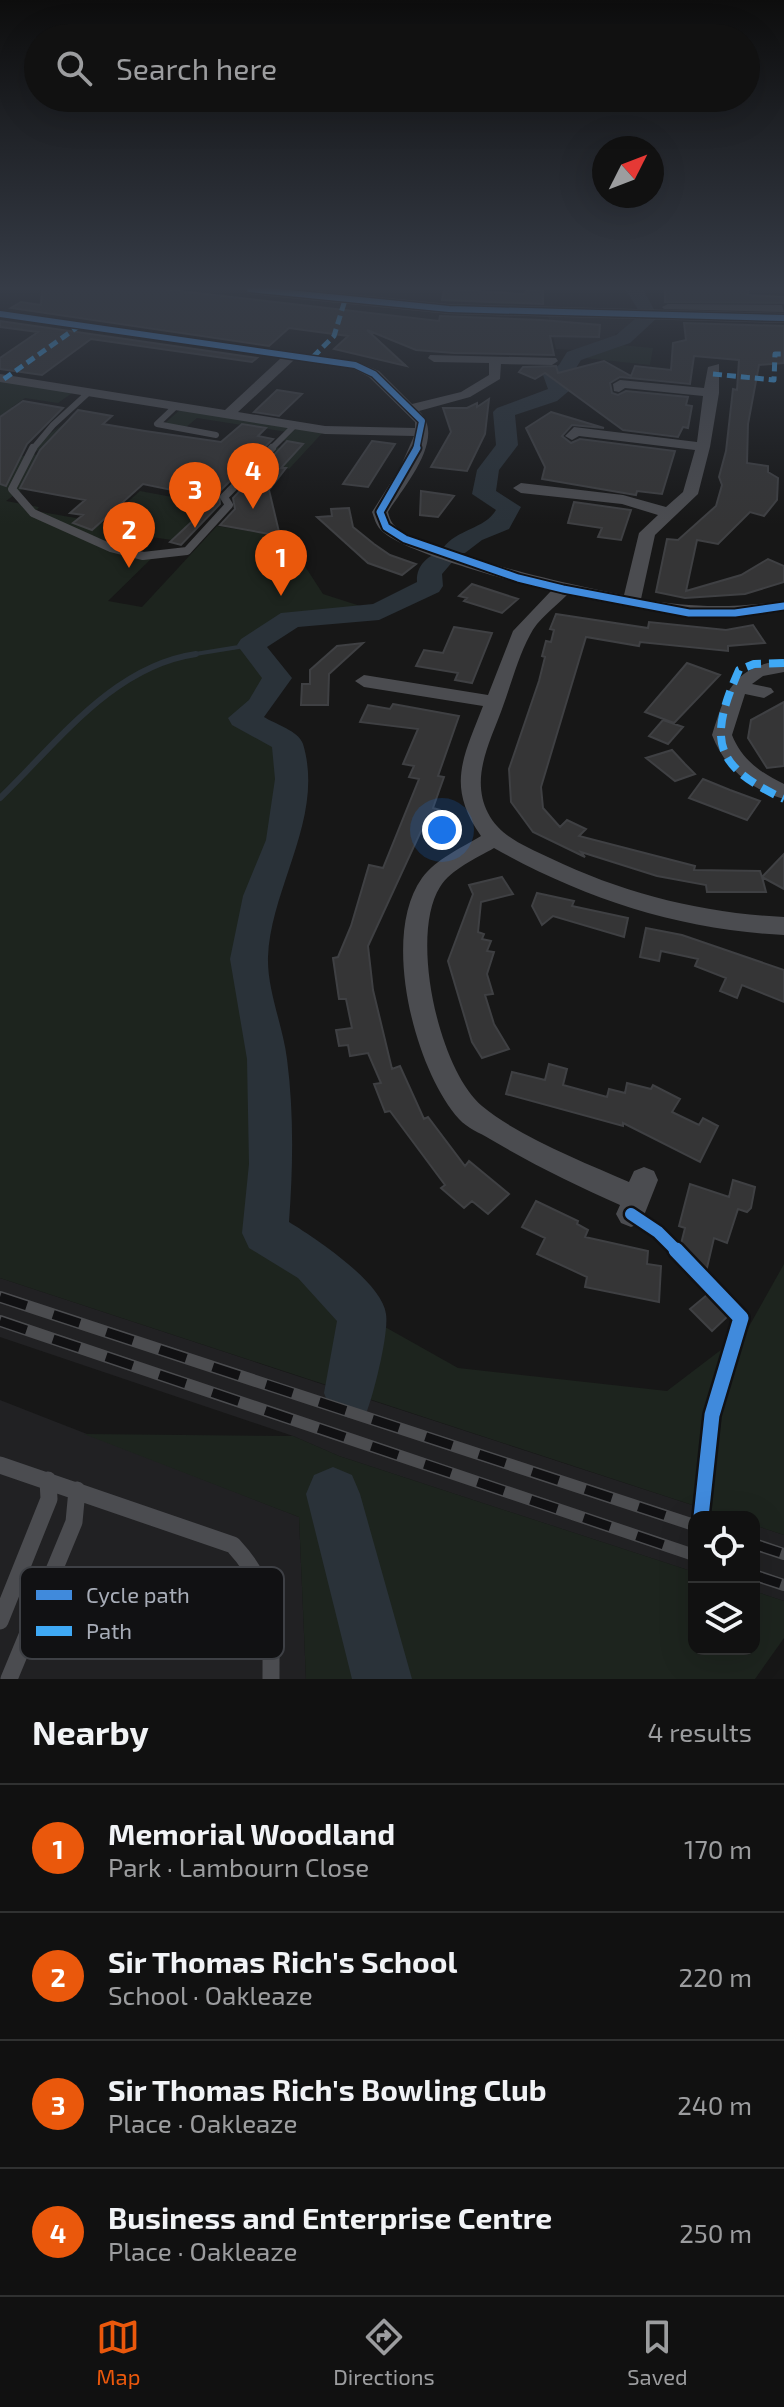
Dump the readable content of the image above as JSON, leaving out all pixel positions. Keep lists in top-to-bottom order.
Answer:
{
  "legend": ["Cycle path", "Path"],
  "north": "top right",
  "page": {
    "search": "Search here",
    "pins": [
      "4",
      "3",
      "2",
      "1"
    ],
    "heading": ["Nearby", "4 results"],
    "list": [
      {
        "mark": "1",
        "name": "Memorial Woodland",
        "note": "Park · Lambourn Close",
        "value": "170 m"
      },
      {
        "mark": "2",
        "name": "Sir Thomas Rich's School",
        "note": "School · Oakleaze",
        "value": "220 m"
      },
      {
        "mark": "3",
        "name": "Sir Thomas Rich's Bowling Club",
        "note": "Place · Oakleaze",
        "value": "240 m"
      },
      {
        "mark": "4",
        "name": "Business and Enterprise Centre",
        "note": "Place · Oakleaze",
        "value": "250 m"
      }
    ],
    "nav": ["Map", "Directions", "Saved"]
  }
}
